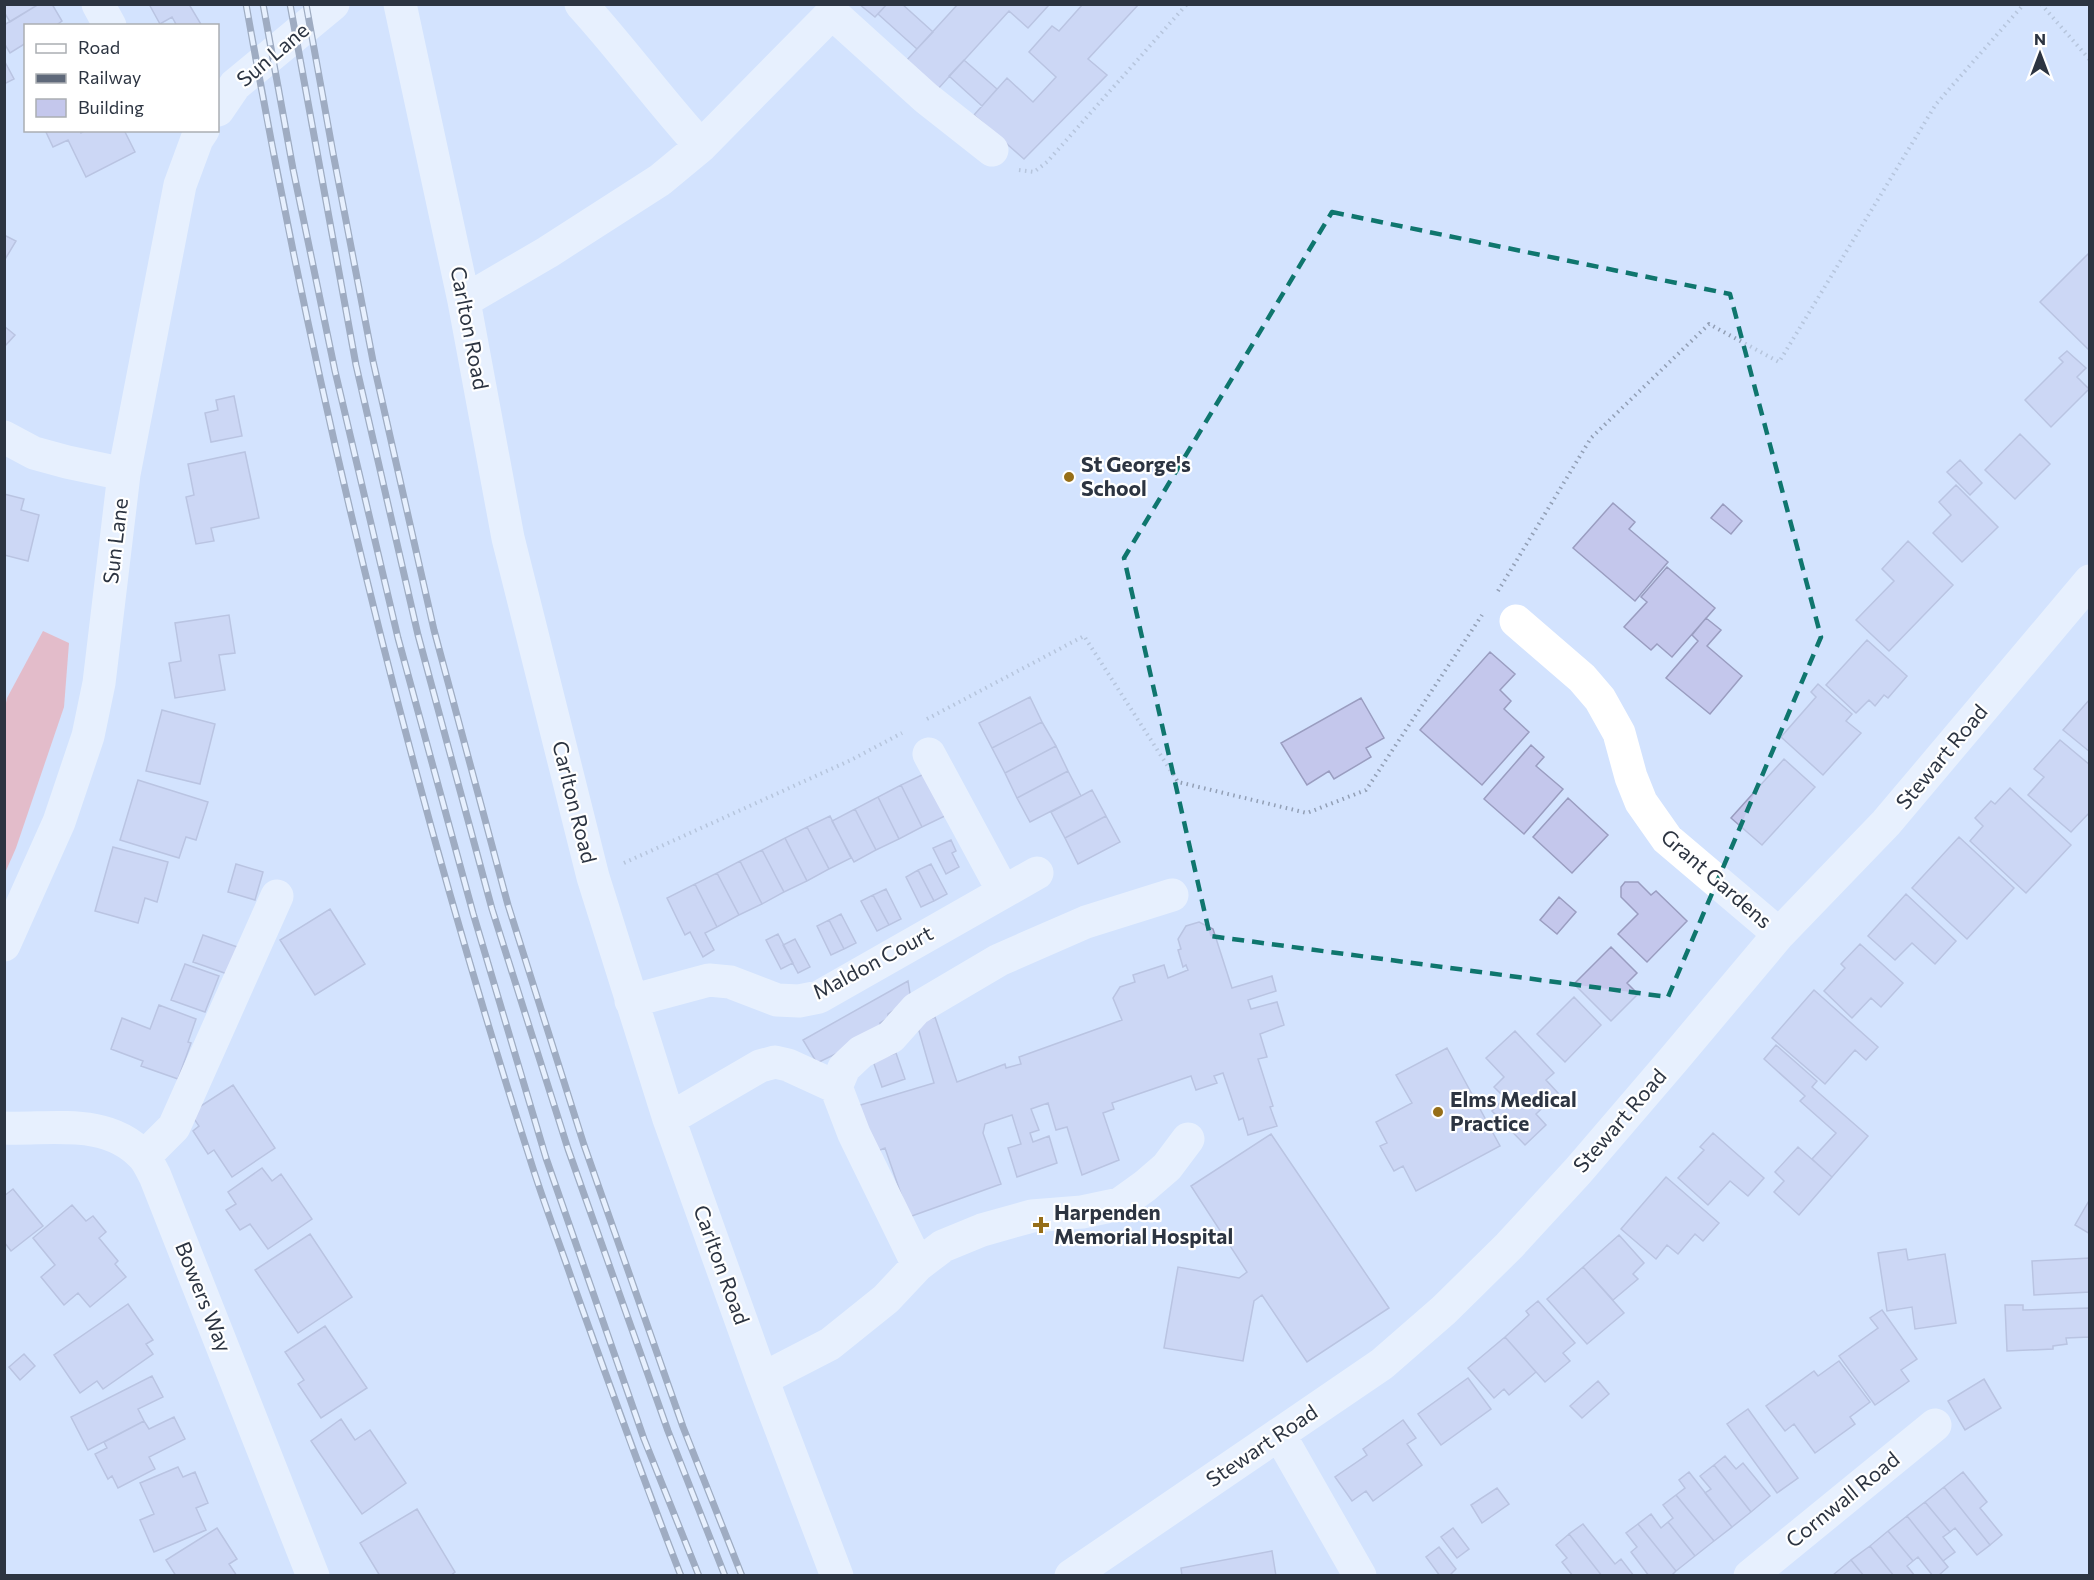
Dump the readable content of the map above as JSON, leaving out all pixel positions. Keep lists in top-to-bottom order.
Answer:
{
  "streets": {
    "street": [
      "Sun Lane",
      "Carlton Road",
      "Stewart Road",
      "Grant Gardens",
      "Maldon Court",
      "Bowers Way",
      "Cornwall Road"
    ]
  },
  "crossings": [
    ["Carlton Road", "Maldon Court"],
    ["Stewart Road", "Grant Gardens"]
  ],
  "places": {
    "other": ["St George's School", "Elms Medical Practice"],
    "health": ["Harpenden Memorial Hospital"]
  },
  "legend": ["Road", "Railway", "Building"],
  "north": "top"
}
